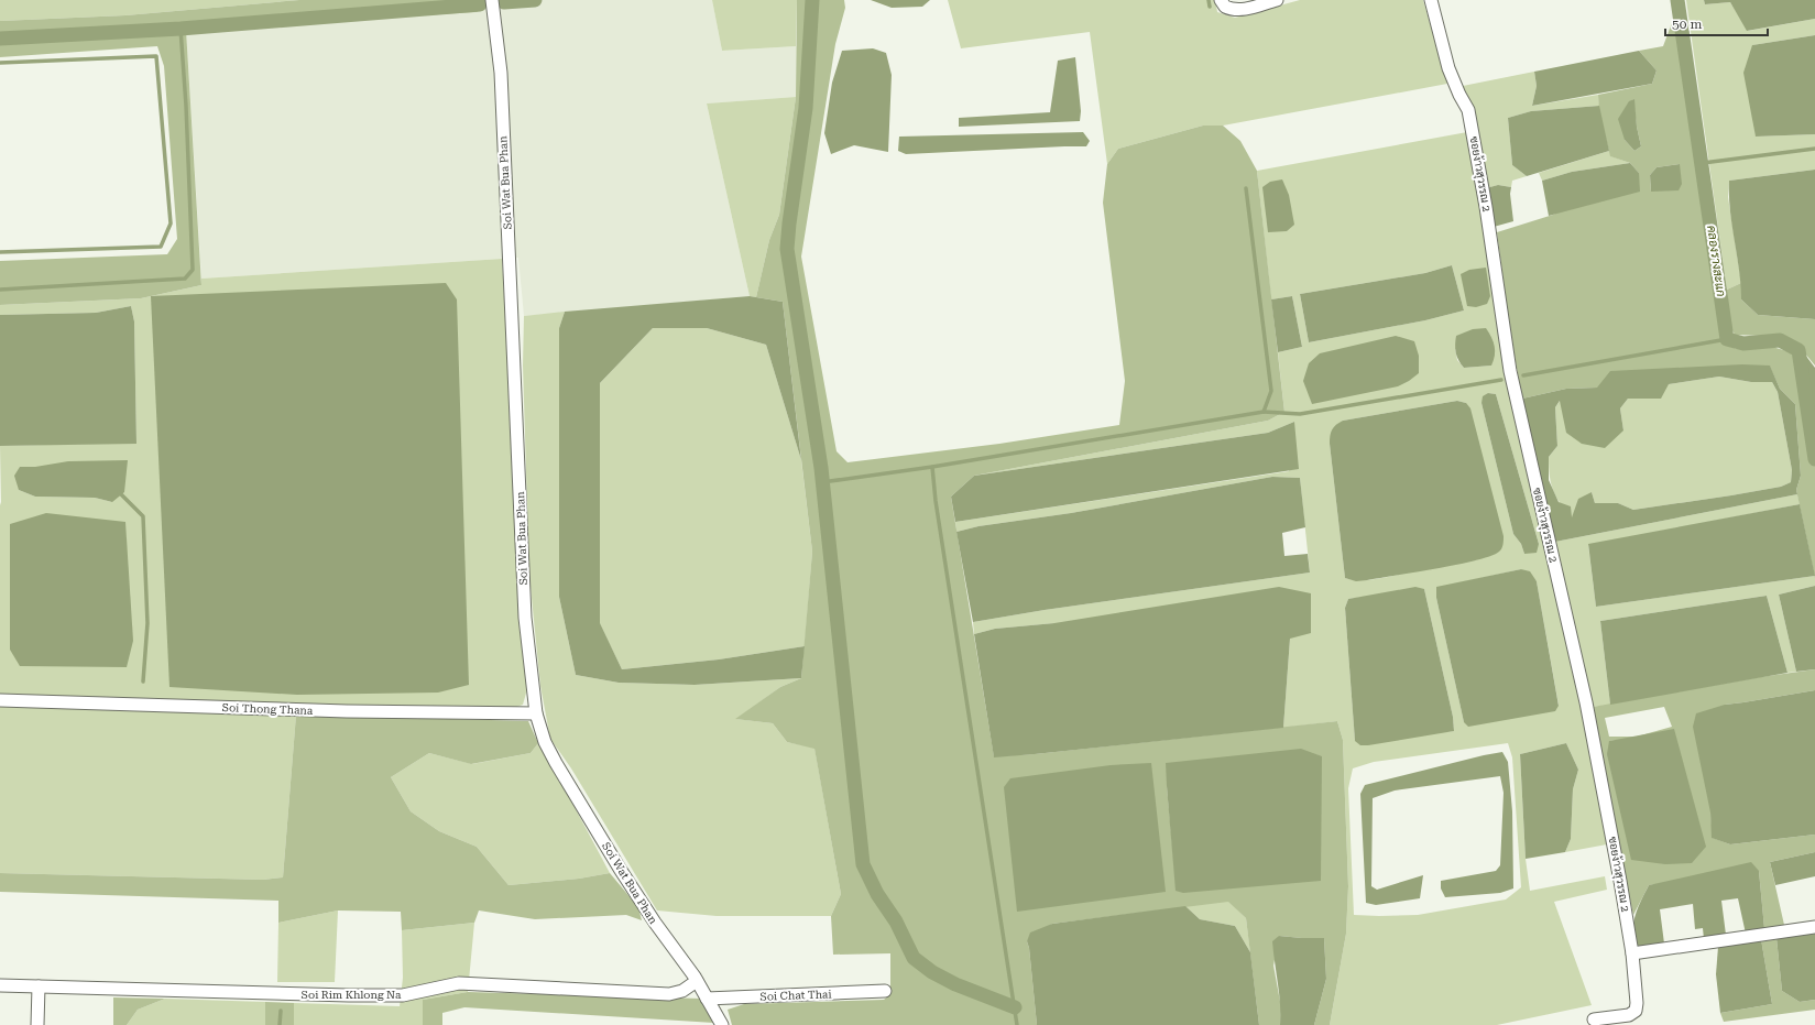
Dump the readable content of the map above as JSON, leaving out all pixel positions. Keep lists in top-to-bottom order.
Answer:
{
  "streets": {
    "street": [
      "ซอยง้าวสุวรรณ 2",
      "Soi Wat Bua Phan",
      "Soi Thong Thana",
      "Soi Rim Khlong Na",
      "Soi Chat Thai"
    ]
  },
  "crossings": [
    ["Soi Wat Bua Phan", "Soi Thong Thana"],
    ["Soi Wat Bua Phan", "Soi Rim Khlong Na"],
    ["Soi Wat Bua Phan", "Soi Chat Thai"]
  ],
  "water": ["คลองรางสะแก"],
  "scale_bar": "50 m"
}
